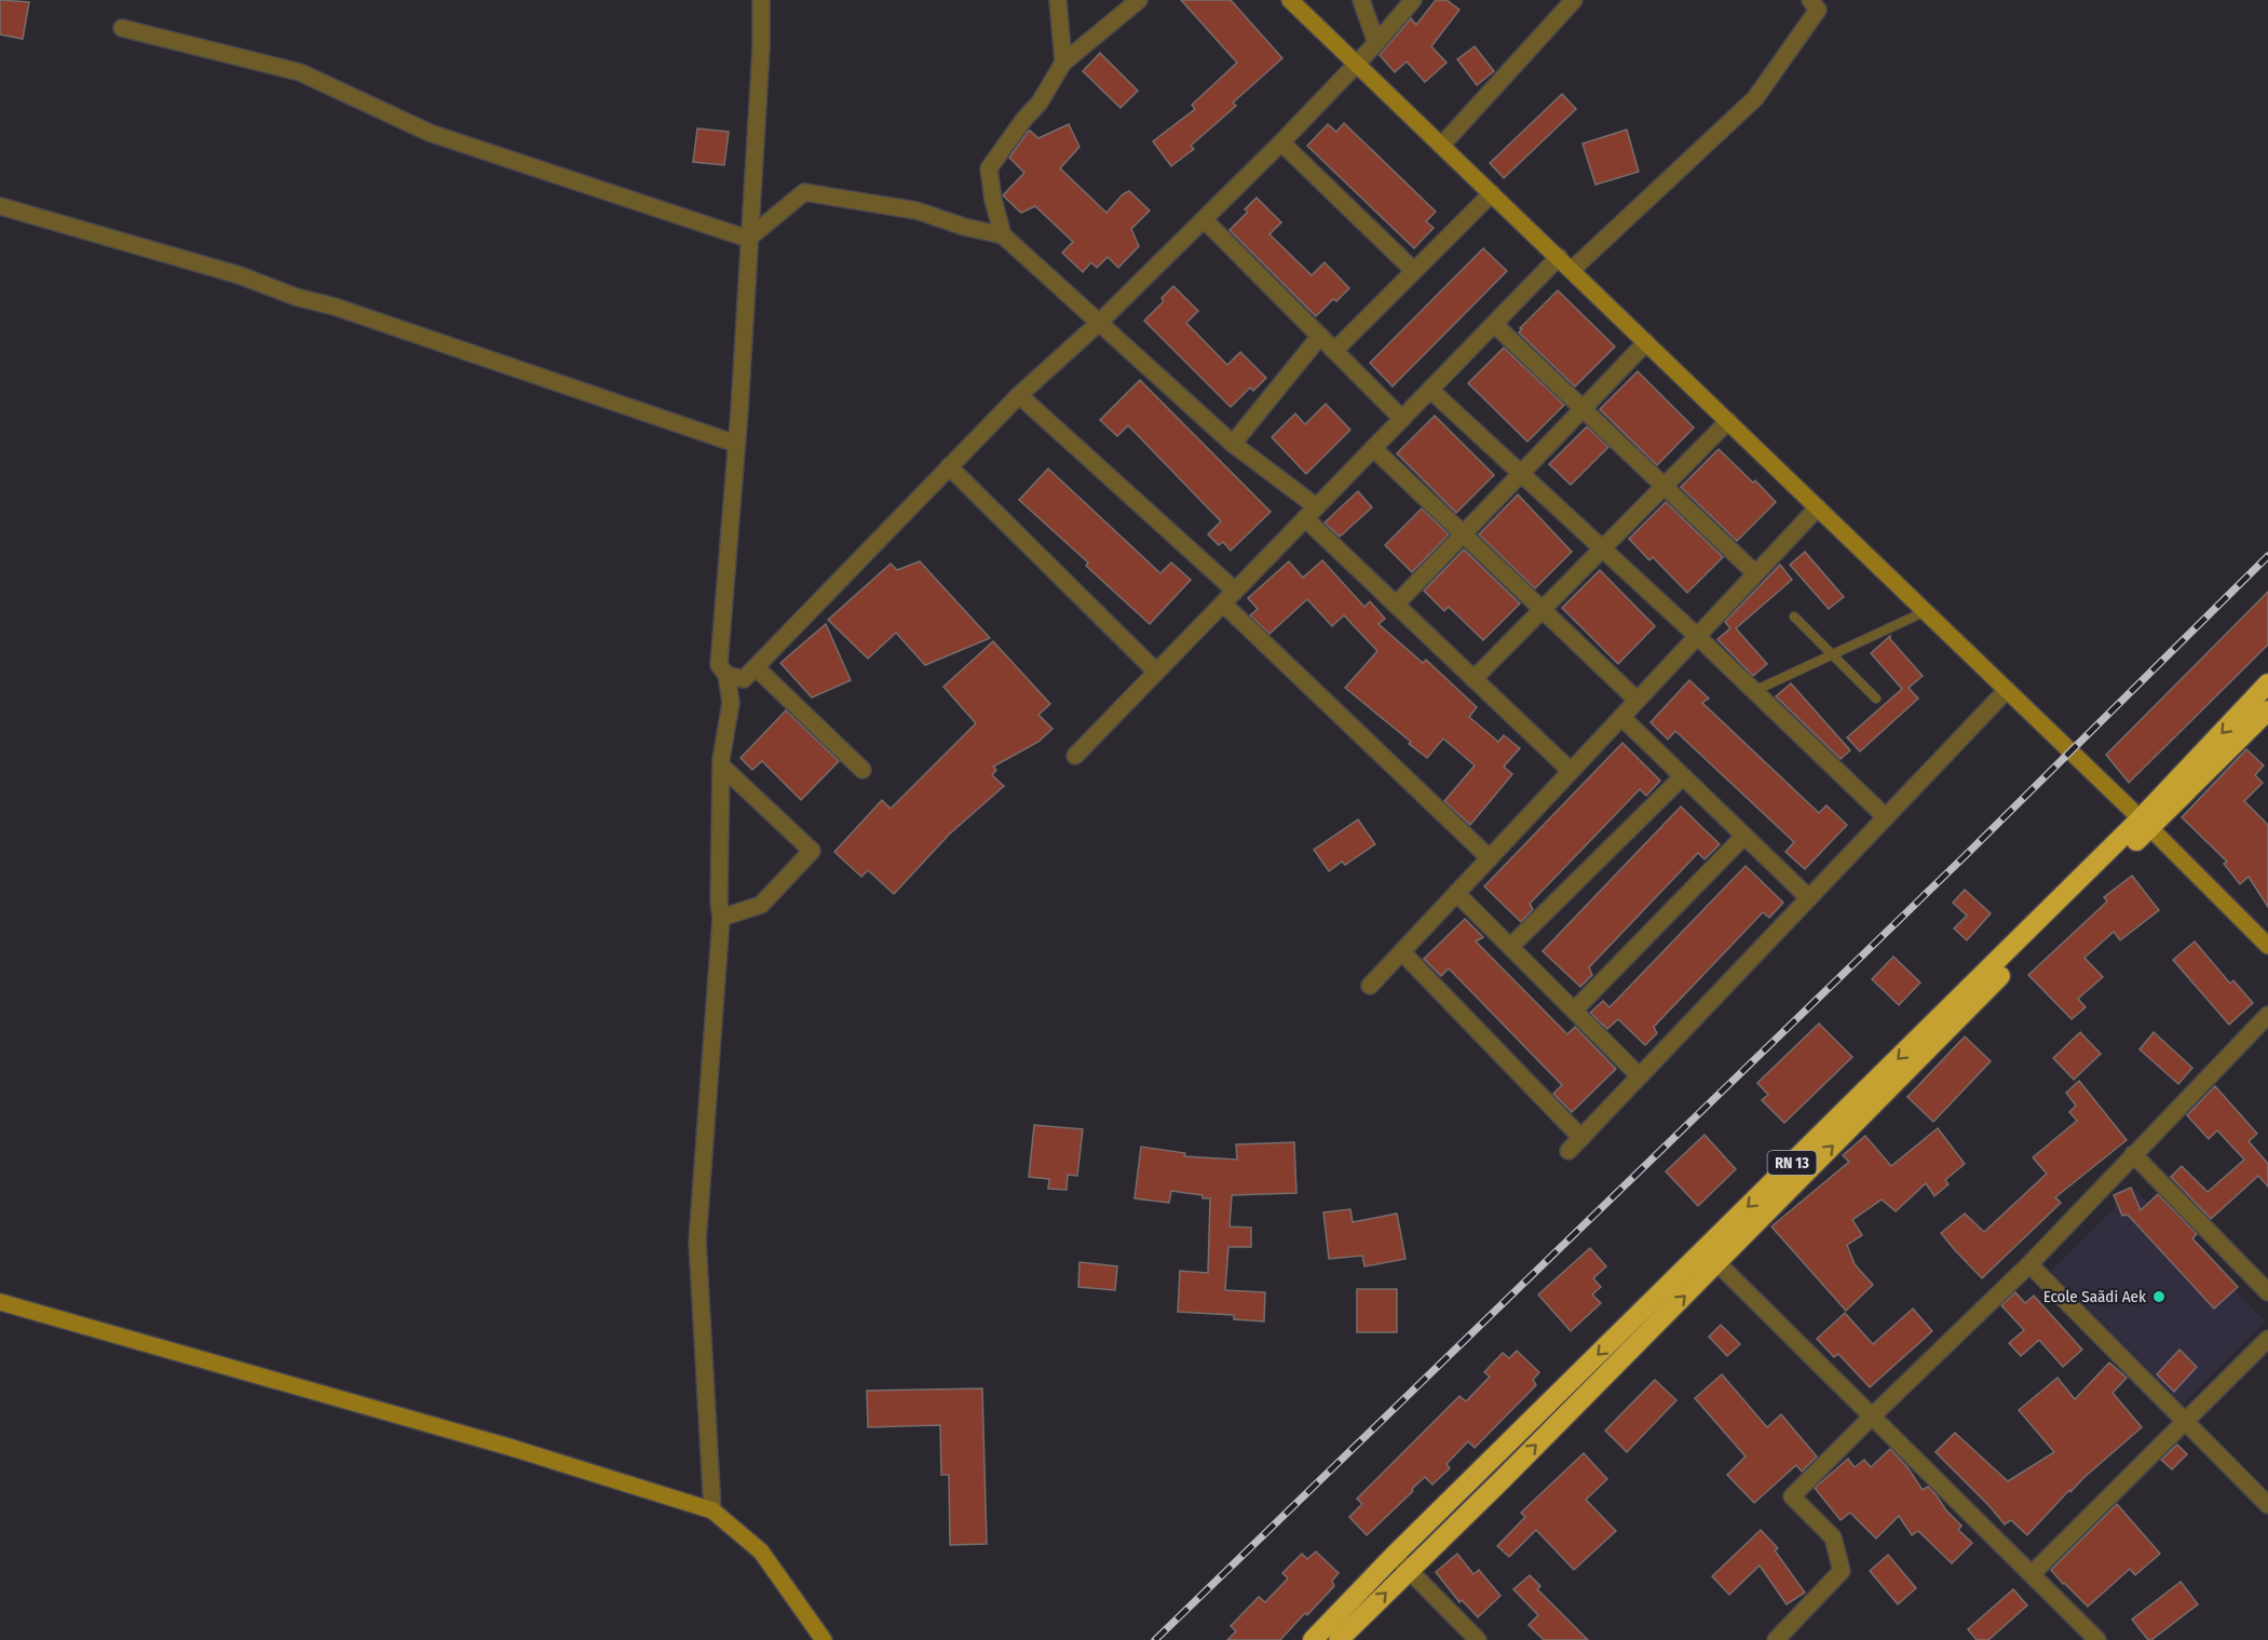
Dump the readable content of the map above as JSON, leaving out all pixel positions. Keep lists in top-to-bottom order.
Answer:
{
  "streets": {
    "highway": ["RN 13"]
  },
  "places": ["Ecole Saãdi Aek"]
}
